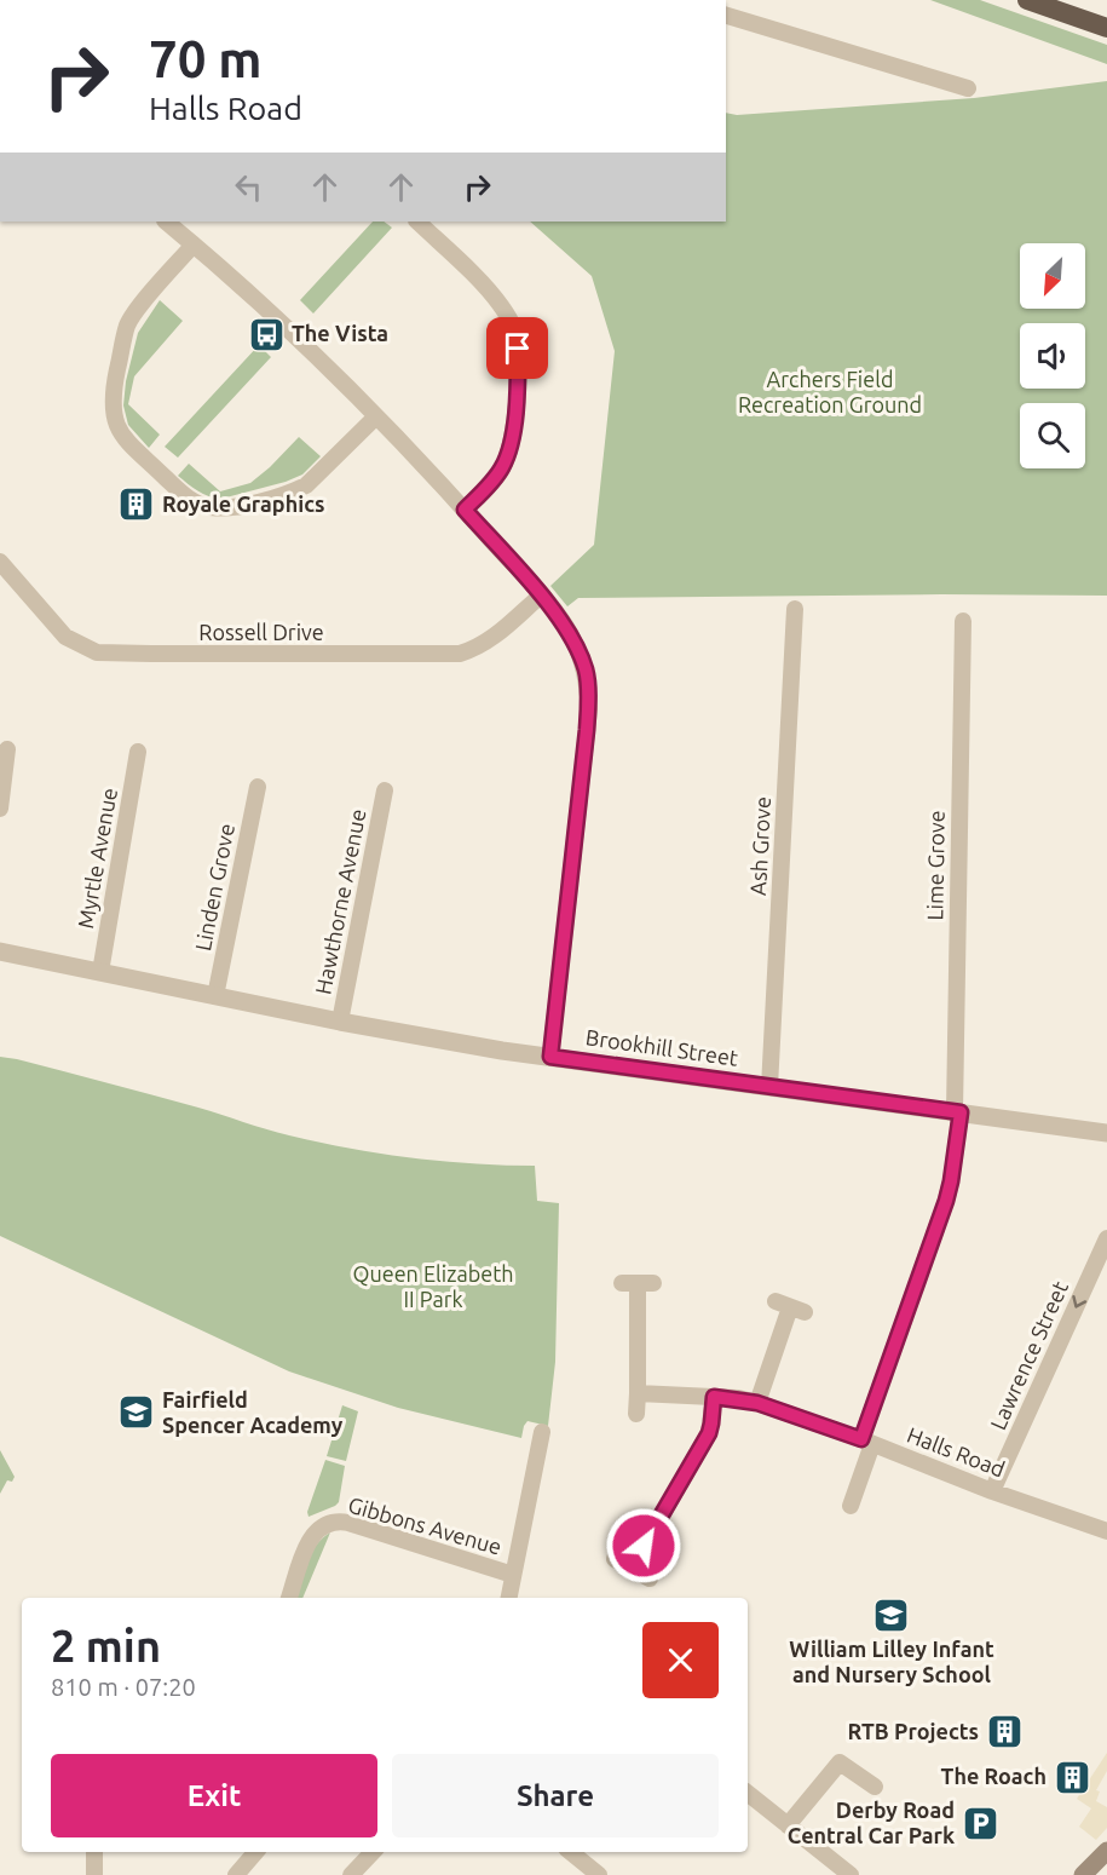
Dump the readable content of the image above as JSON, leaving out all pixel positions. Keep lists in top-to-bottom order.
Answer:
{
  "streets": {
    "street": [
      "Rossell Drive",
      "Ash Grove",
      "Myrtle Avenue",
      "Lime Grove",
      "Linden Grove",
      "Hawthorne Avenue",
      "Brookhill Street",
      "Lawrence Street",
      "Halls Road",
      "Gibbons Avenue"
    ]
  },
  "crossings": [
    ["Ash Grove", "Brookhill Street"],
    ["Myrtle Avenue", "Brookhill Street"],
    ["Lime Grove", "Brookhill Street"],
    ["Lime Grove", "Halls Road"],
    ["Linden Grove", "Brookhill Street"],
    ["Hawthorne Avenue", "Brookhill Street"],
    ["Lawrence Street", "Halls Road"]
  ],
  "one_way": ["Lawrence Street"],
  "parks": ["Archers Field Recreation Ground", "Queen Elizabeth II Park"],
  "places": {
    "bus stop": ["The Vista"],
    "building": ["Royale Graphics", "RTB Projects", "The Roach"],
    "school or university": ["Fairfield Spencer Academy", "William Lilley Infant and Nursery School"],
    "parking": ["Derby Road Central Car Park"]
  },
  "north": "bottom left",
  "page": {
    "turn": ["70 m", "Halls Road"],
    "heading": ["2 min", "810 m · 07:20"],
    "buttons": ["Exit", "Share"]
  }
}
